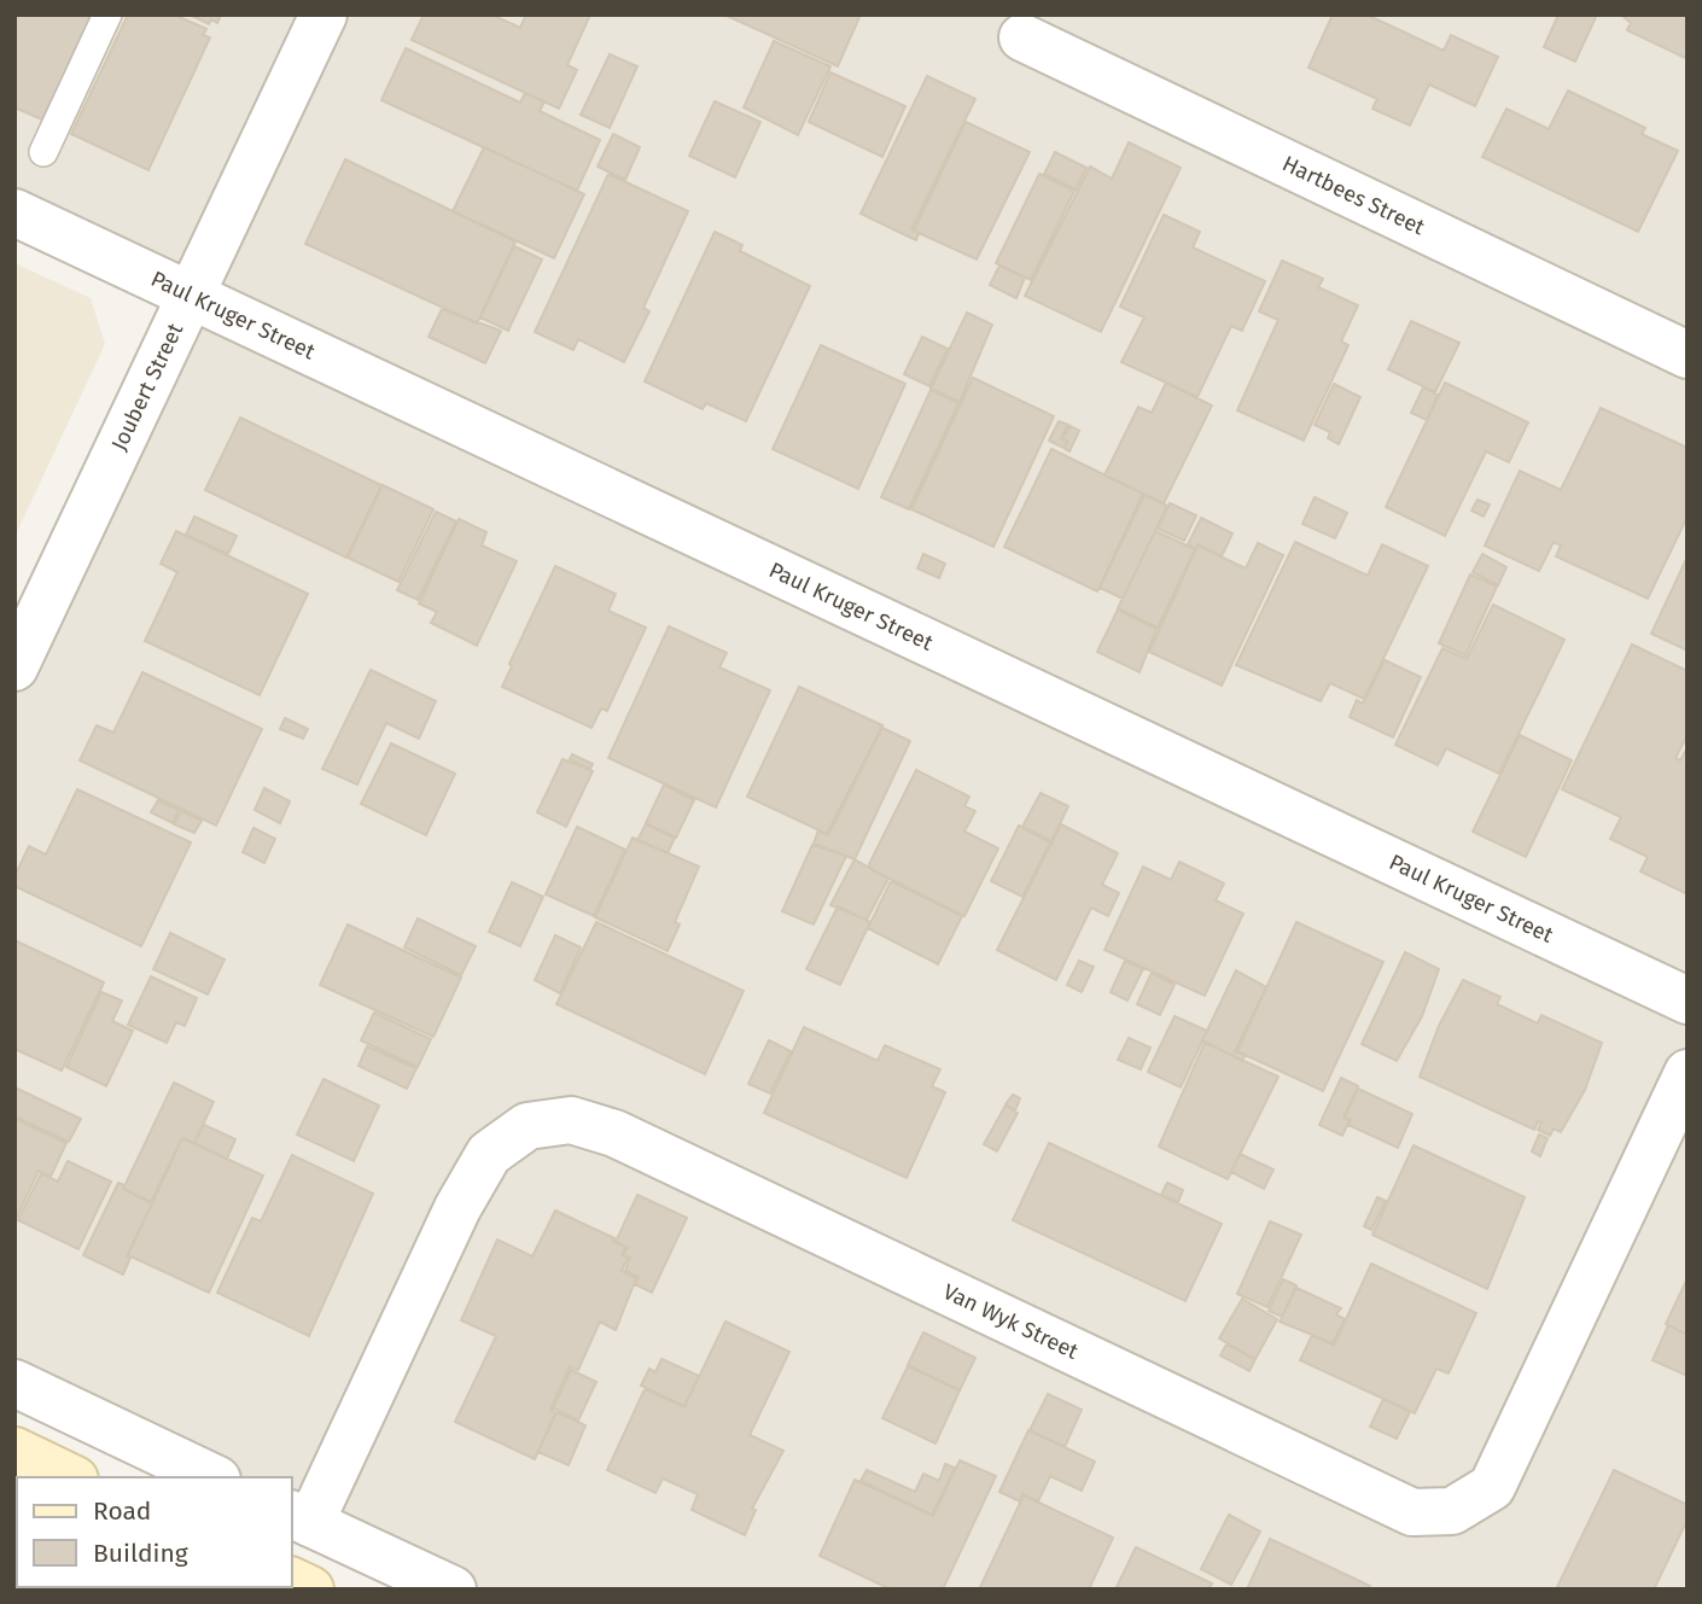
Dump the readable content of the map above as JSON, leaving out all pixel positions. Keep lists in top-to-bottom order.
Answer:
{
  "streets": {
    "street": [
      "Hartbees Street",
      "Paul Kruger Street",
      "Joubert Street",
      "Van Wyk Street"
    ]
  },
  "crossings": [
    ["Paul Kruger Street", "Joubert Street"]
  ],
  "legend": ["Road", "Building"]
}
